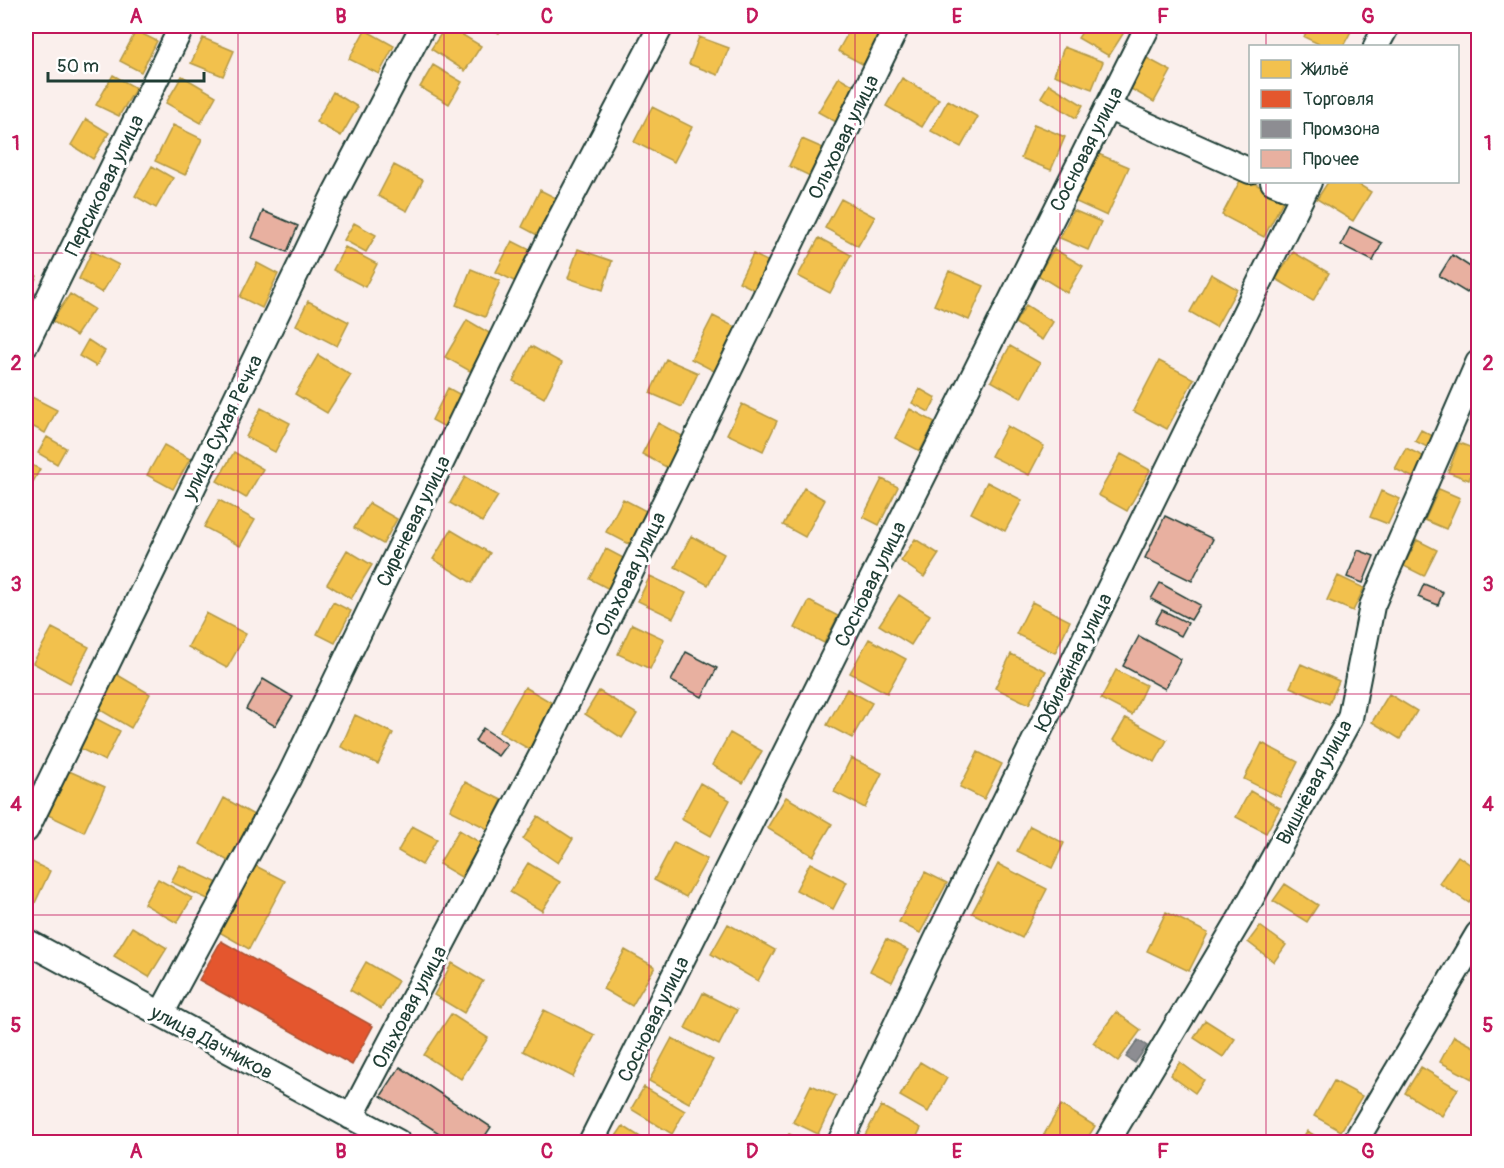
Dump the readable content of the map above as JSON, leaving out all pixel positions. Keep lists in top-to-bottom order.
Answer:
{
  "streets": {
    "street": [
      "Ольховая улица",
      "Сосновая улица",
      "Персиковая улица",
      "улица Сухая Речка",
      "Сиреневая улица",
      "Юбилейная улица",
      "Вишнёвая улица",
      "улица Дачников"
    ]
  },
  "crossings": [
    ["Ольховая улица", "улица Дачников"],
    ["Сиреневая улица", "улица Дачников"]
  ],
  "legend": [
    "Жильё",
    "Торговля",
    "Промзона",
    "Прочее"
  ],
  "scale_bar": "50 m",
  "grid": {
    "columns": [
      "A",
      "B",
      "C",
      "D",
      "E",
      "F",
      "G"
    ],
    "rows": [
      "1",
      "2",
      "3",
      "4",
      "5"
    ]
  }
}
